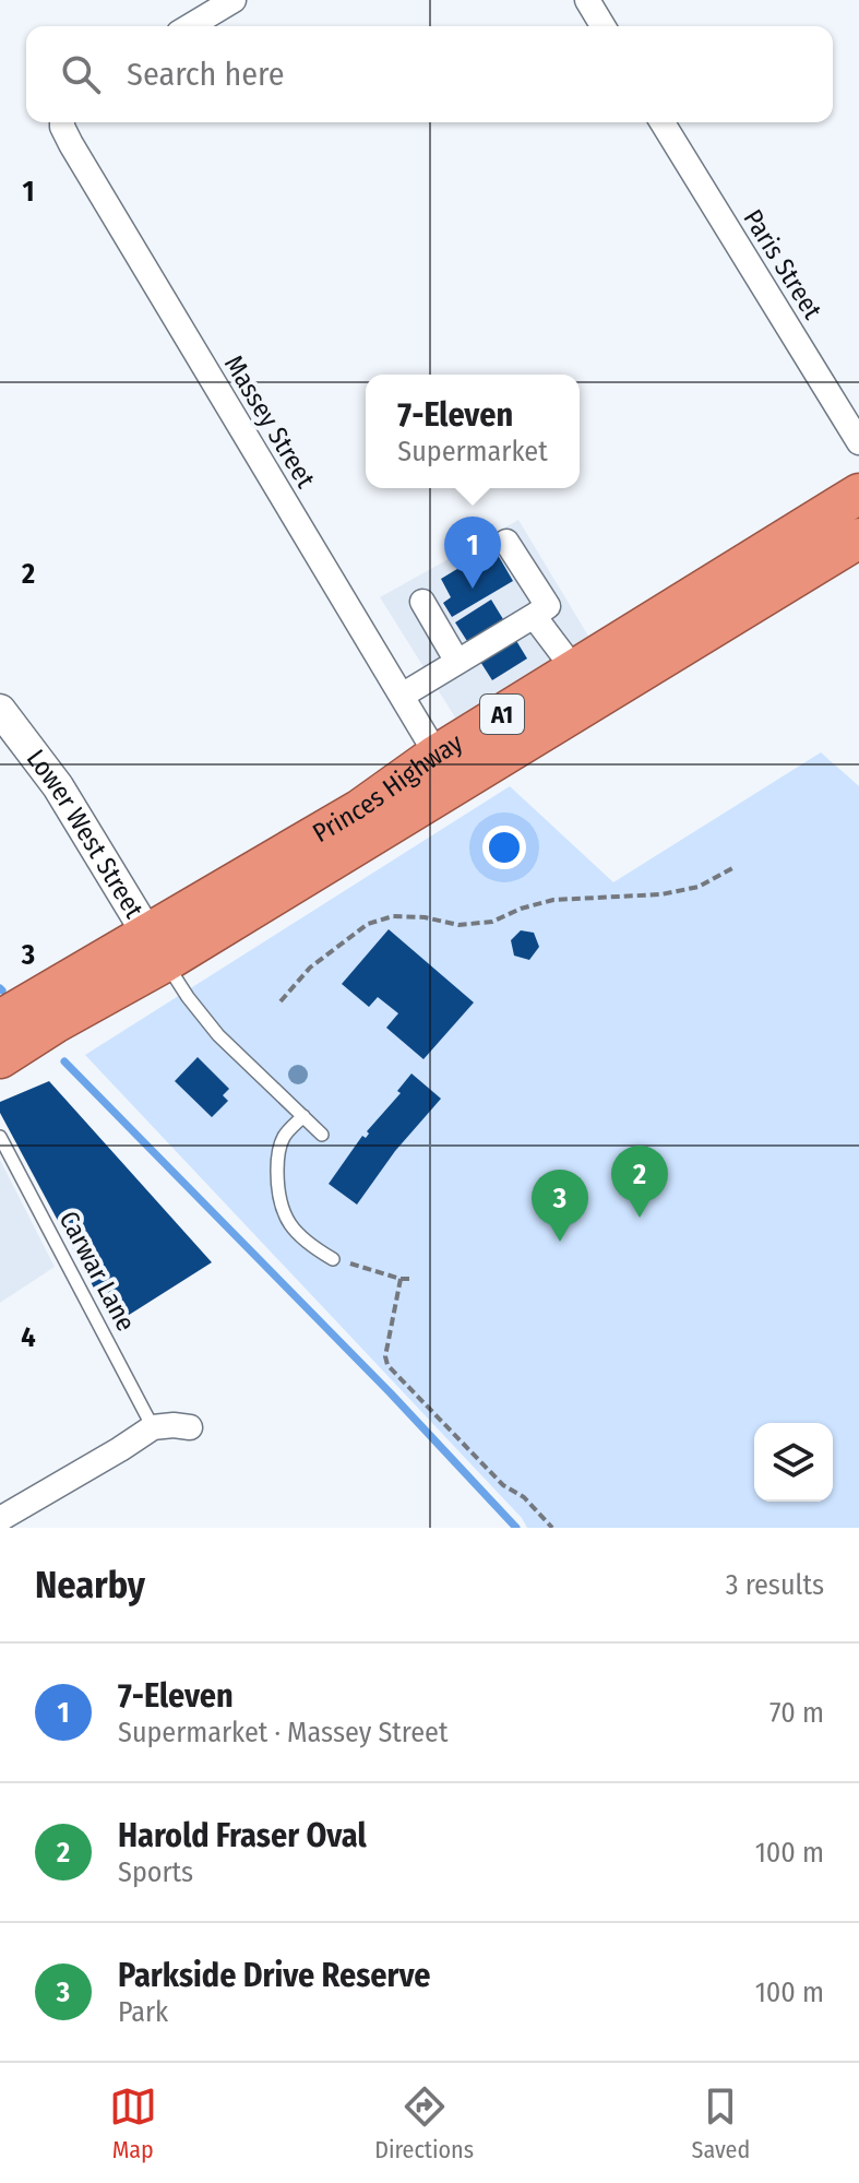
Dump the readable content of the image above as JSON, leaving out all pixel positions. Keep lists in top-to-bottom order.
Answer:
{
  "streets": {
    "highway": ["A1", "Princes Highway"],
    "street": ["Paris Street", "Massey Street", "Lower West Street"],
    "lane": ["Carwar Lane"]
  },
  "crossings": [
    ["Massey Street", "Princes Highway"],
    ["Princes Highway", "Lower West Street"]
  ],
  "page": {
    "search": "Search here",
    "popup": ["7-Eleven", "Supermarket"],
    "pins": ["1", "2", "3"],
    "heading": ["Nearby", "3 results"],
    "list": [
      {
        "mark": "1",
        "name": "7-Eleven",
        "note": "Supermarket · Massey Street",
        "value": "70 m"
      },
      {
        "mark": "2",
        "name": "Harold Fraser Oval",
        "note": "Sports",
        "value": "100 m"
      },
      {
        "mark": "3",
        "name": "Parkside Drive Reserve",
        "note": "Park",
        "value": "100 m"
      }
    ],
    "nav": ["Map", "Directions", "Saved"]
  },
  "grid": {
    "rows": [
      "1",
      "2",
      "3",
      "4"
    ]
  }
}
